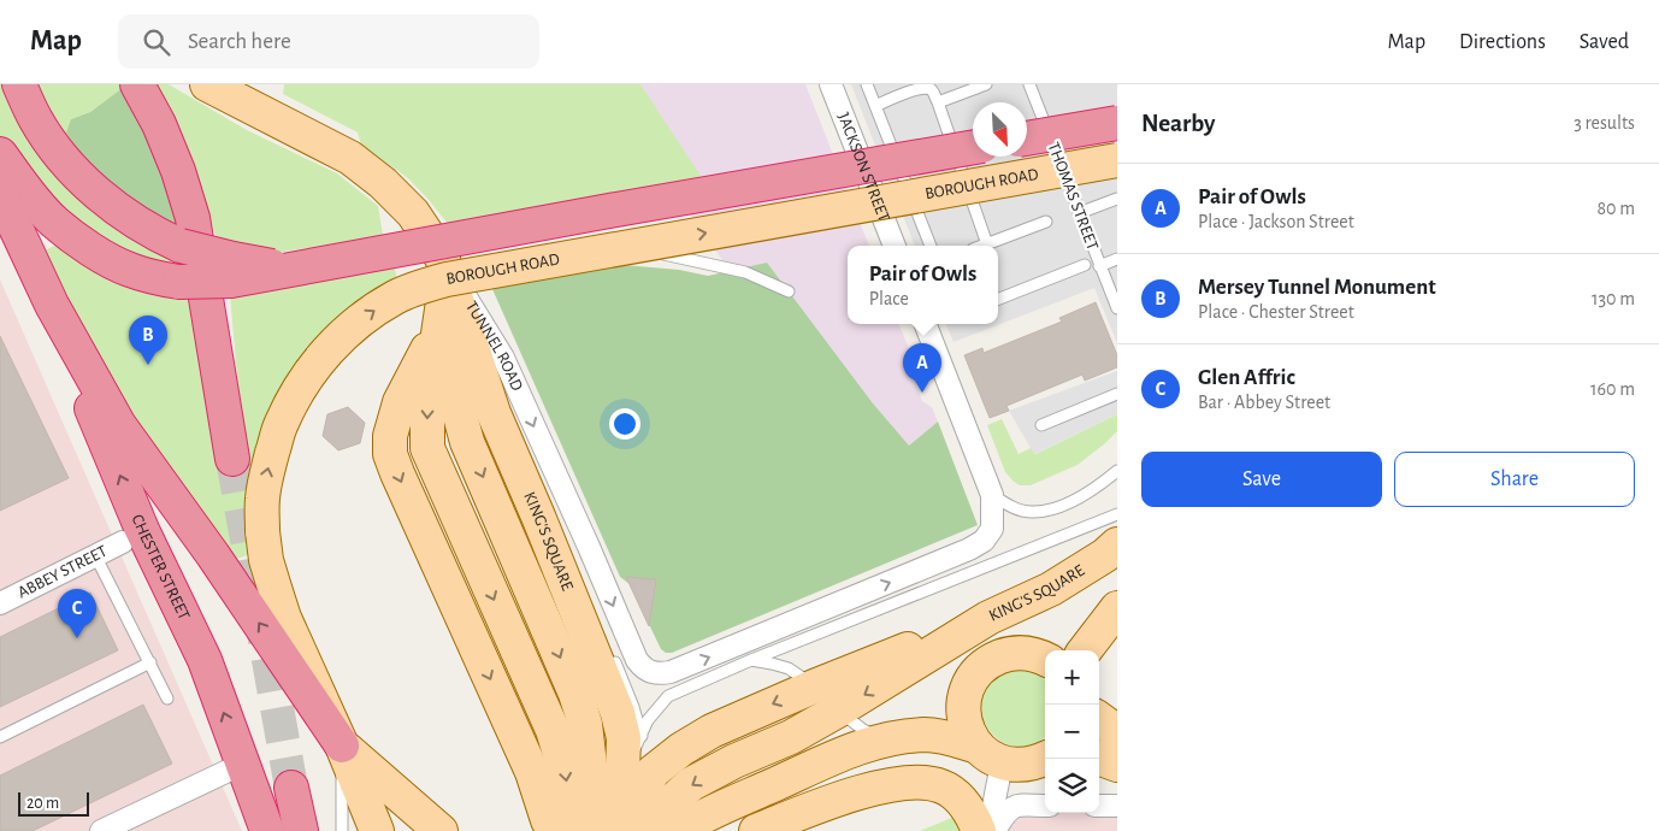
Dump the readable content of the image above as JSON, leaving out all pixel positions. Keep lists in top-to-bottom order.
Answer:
{
  "streets": {
    "highway": ["CHESTER STREET"],
    "main road": ["BOROUGH ROAD", "TUNNEL ROAD", "KING'S SQUARE"],
    "street": ["JACKSON STREET", "ABBEY STREET"],
    "lane": ["THOMAS STREET"]
  },
  "crossings": [
    ["TUNNEL ROAD", "KING'S SQUARE"]
  ],
  "one_way": ["KING'S SQUARE"],
  "scale_bar": "20 m",
  "north": "bottom right",
  "page": {
    "header": "Map",
    "search": "Search here",
    "nav": ["Map", "Directions", "Saved"],
    "heading": ["Nearby", "3 results"],
    "list": [
      {
        "mark": "A",
        "name": "Pair of Owls",
        "note": "Place · Jackson Street",
        "value": "80 m"
      },
      {
        "mark": "B",
        "name": "Mersey Tunnel Monument",
        "note": "Place · Chester Street",
        "value": "130 m"
      },
      {
        "mark": "C",
        "name": "Glen Affric",
        "note": "Bar · Abbey Street",
        "value": "160 m"
      }
    ],
    "popup": ["Pair of Owls", "Place"],
    "pins": ["B", "A", "C"],
    "buttons": ["Save", "Share"],
    "map_buttons": ["+", "−"],
    "scale": "20 m"
  }
}
